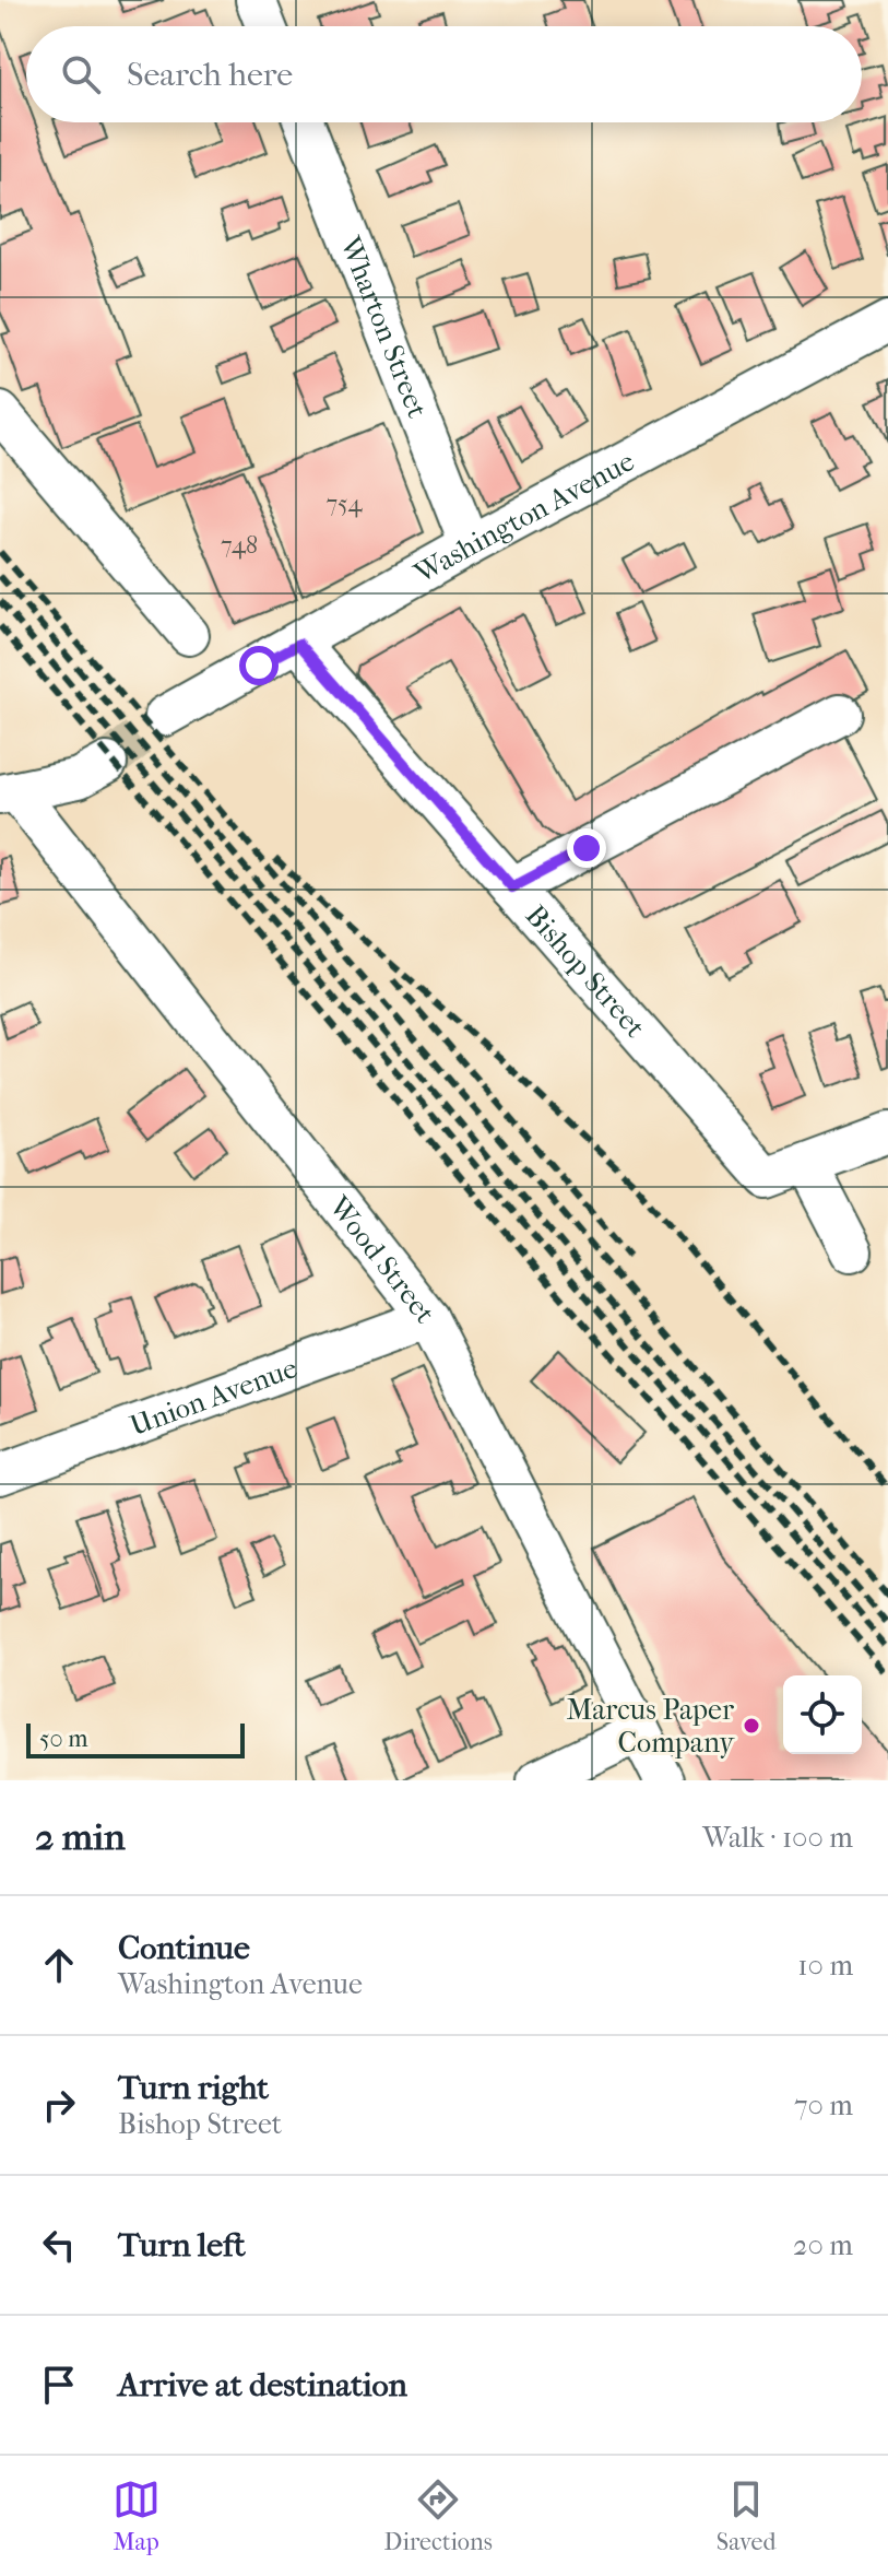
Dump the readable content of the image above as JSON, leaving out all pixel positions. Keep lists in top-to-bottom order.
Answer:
{
  "streets": {
    "street": [
      "Wharton Street",
      "Washington Avenue",
      "Bishop Street",
      "Wood Street",
      "Union Avenue"
    ]
  },
  "crossings": [
    ["Wharton Street", "Washington Avenue"],
    ["Washington Avenue", "Bishop Street"],
    ["Wood Street", "Union Avenue"]
  ],
  "places": ["Marcus Paper Company"],
  "house_numbers": ["754", "748"],
  "scale_bar": "50 m",
  "page": {
    "search": "Search here",
    "scale": "50 m",
    "heading": ["2 min", "Walk · 100 m"],
    "list": [
      ["Continue", "Washington Avenue", "10 m"],
      ["Turn right", "Bishop Street", "70 m"],
      ["Turn left", "20 m"],
      "Arrive at destination"
    ],
    "nav": ["Map", "Directions", "Saved"]
  }
}
